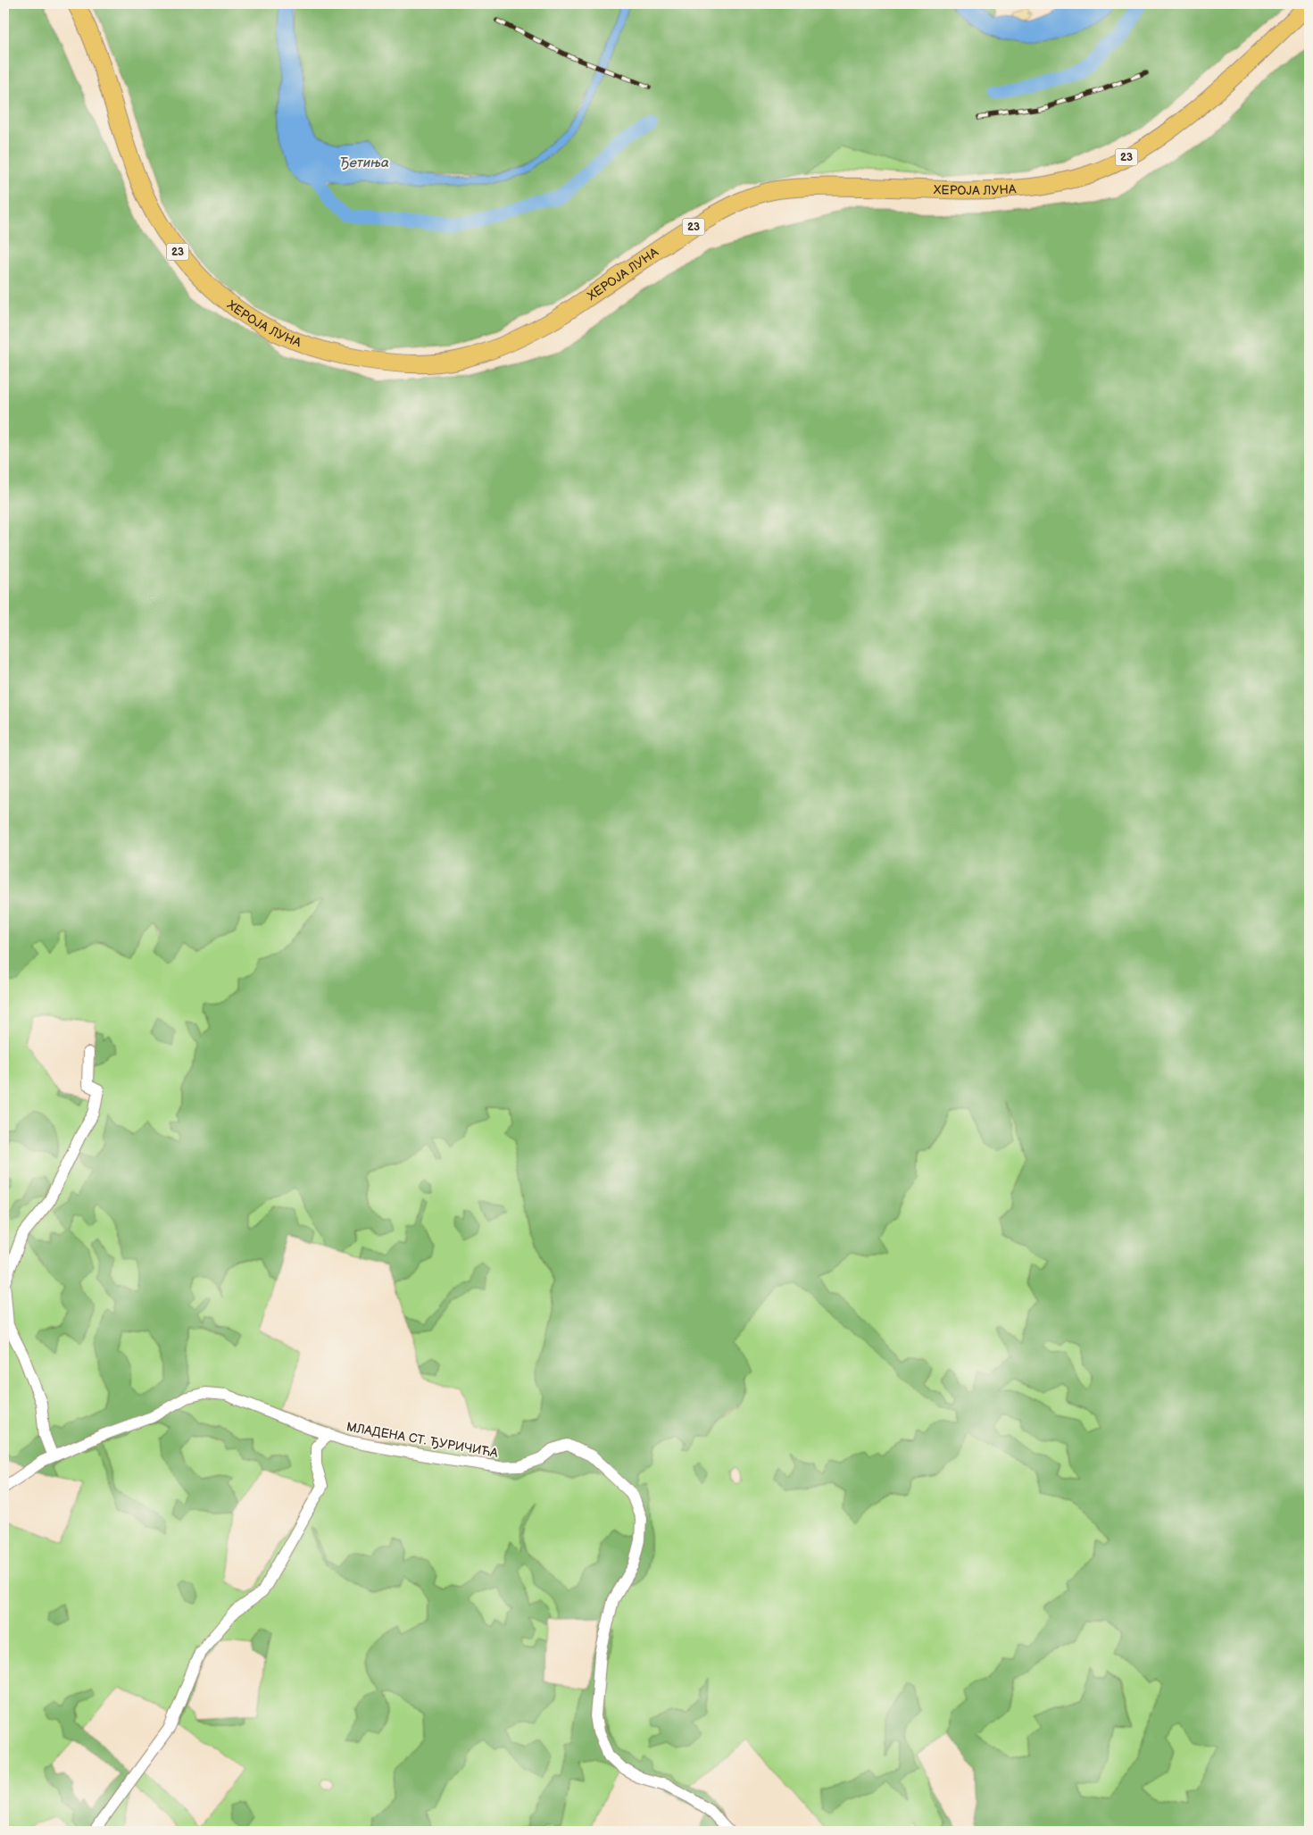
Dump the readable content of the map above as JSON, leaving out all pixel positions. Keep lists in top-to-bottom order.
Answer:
{
  "streets": {
    "main road": ["23", "ХЕРОЈА ЛУНА"],
    "street": ["МЛАДЕНА СТ. ЂУРИЧИЋА"]
  },
  "water": ["Ђетиња"]
}
